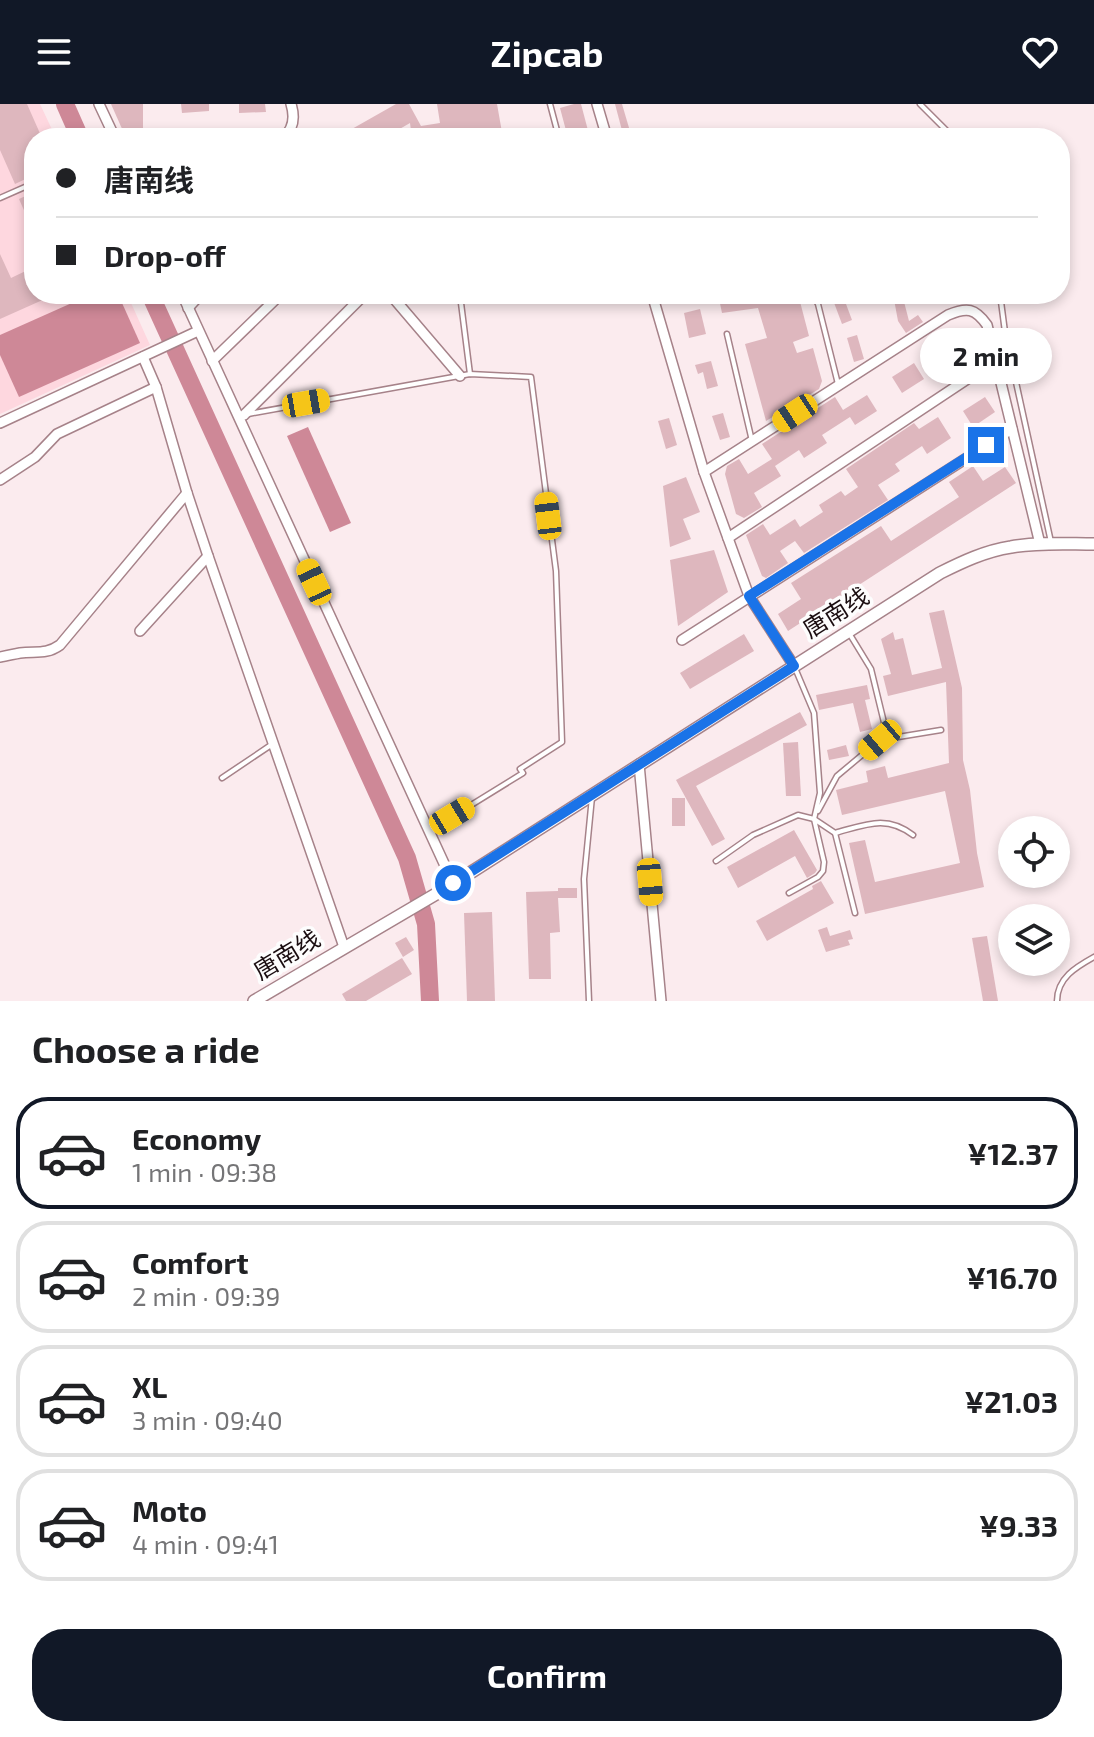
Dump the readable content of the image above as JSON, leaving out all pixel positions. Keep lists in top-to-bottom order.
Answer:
{
  "streets": {
    "street": ["唐南线"]
  },
  "page": {
    "header": "Zipcab",
    "banner": ["唐南线", "Drop-off"],
    "bubble": "2 min",
    "heading": "Choose a ride",
    "list": [
      {
        "name": "Economy",
        "note": "1 min · 09:38",
        "value": "¥12.37"
      },
      {
        "name": "Comfort",
        "note": "2 min · 09:39",
        "value": "¥16.70"
      },
      {
        "name": "XL",
        "note": "3 min · 09:40",
        "value": "¥21.03"
      },
      {
        "name": "Moto",
        "note": "4 min · 09:41",
        "value": "¥9.33"
      }
    ],
    "buttons": "Confirm"
  }
}
